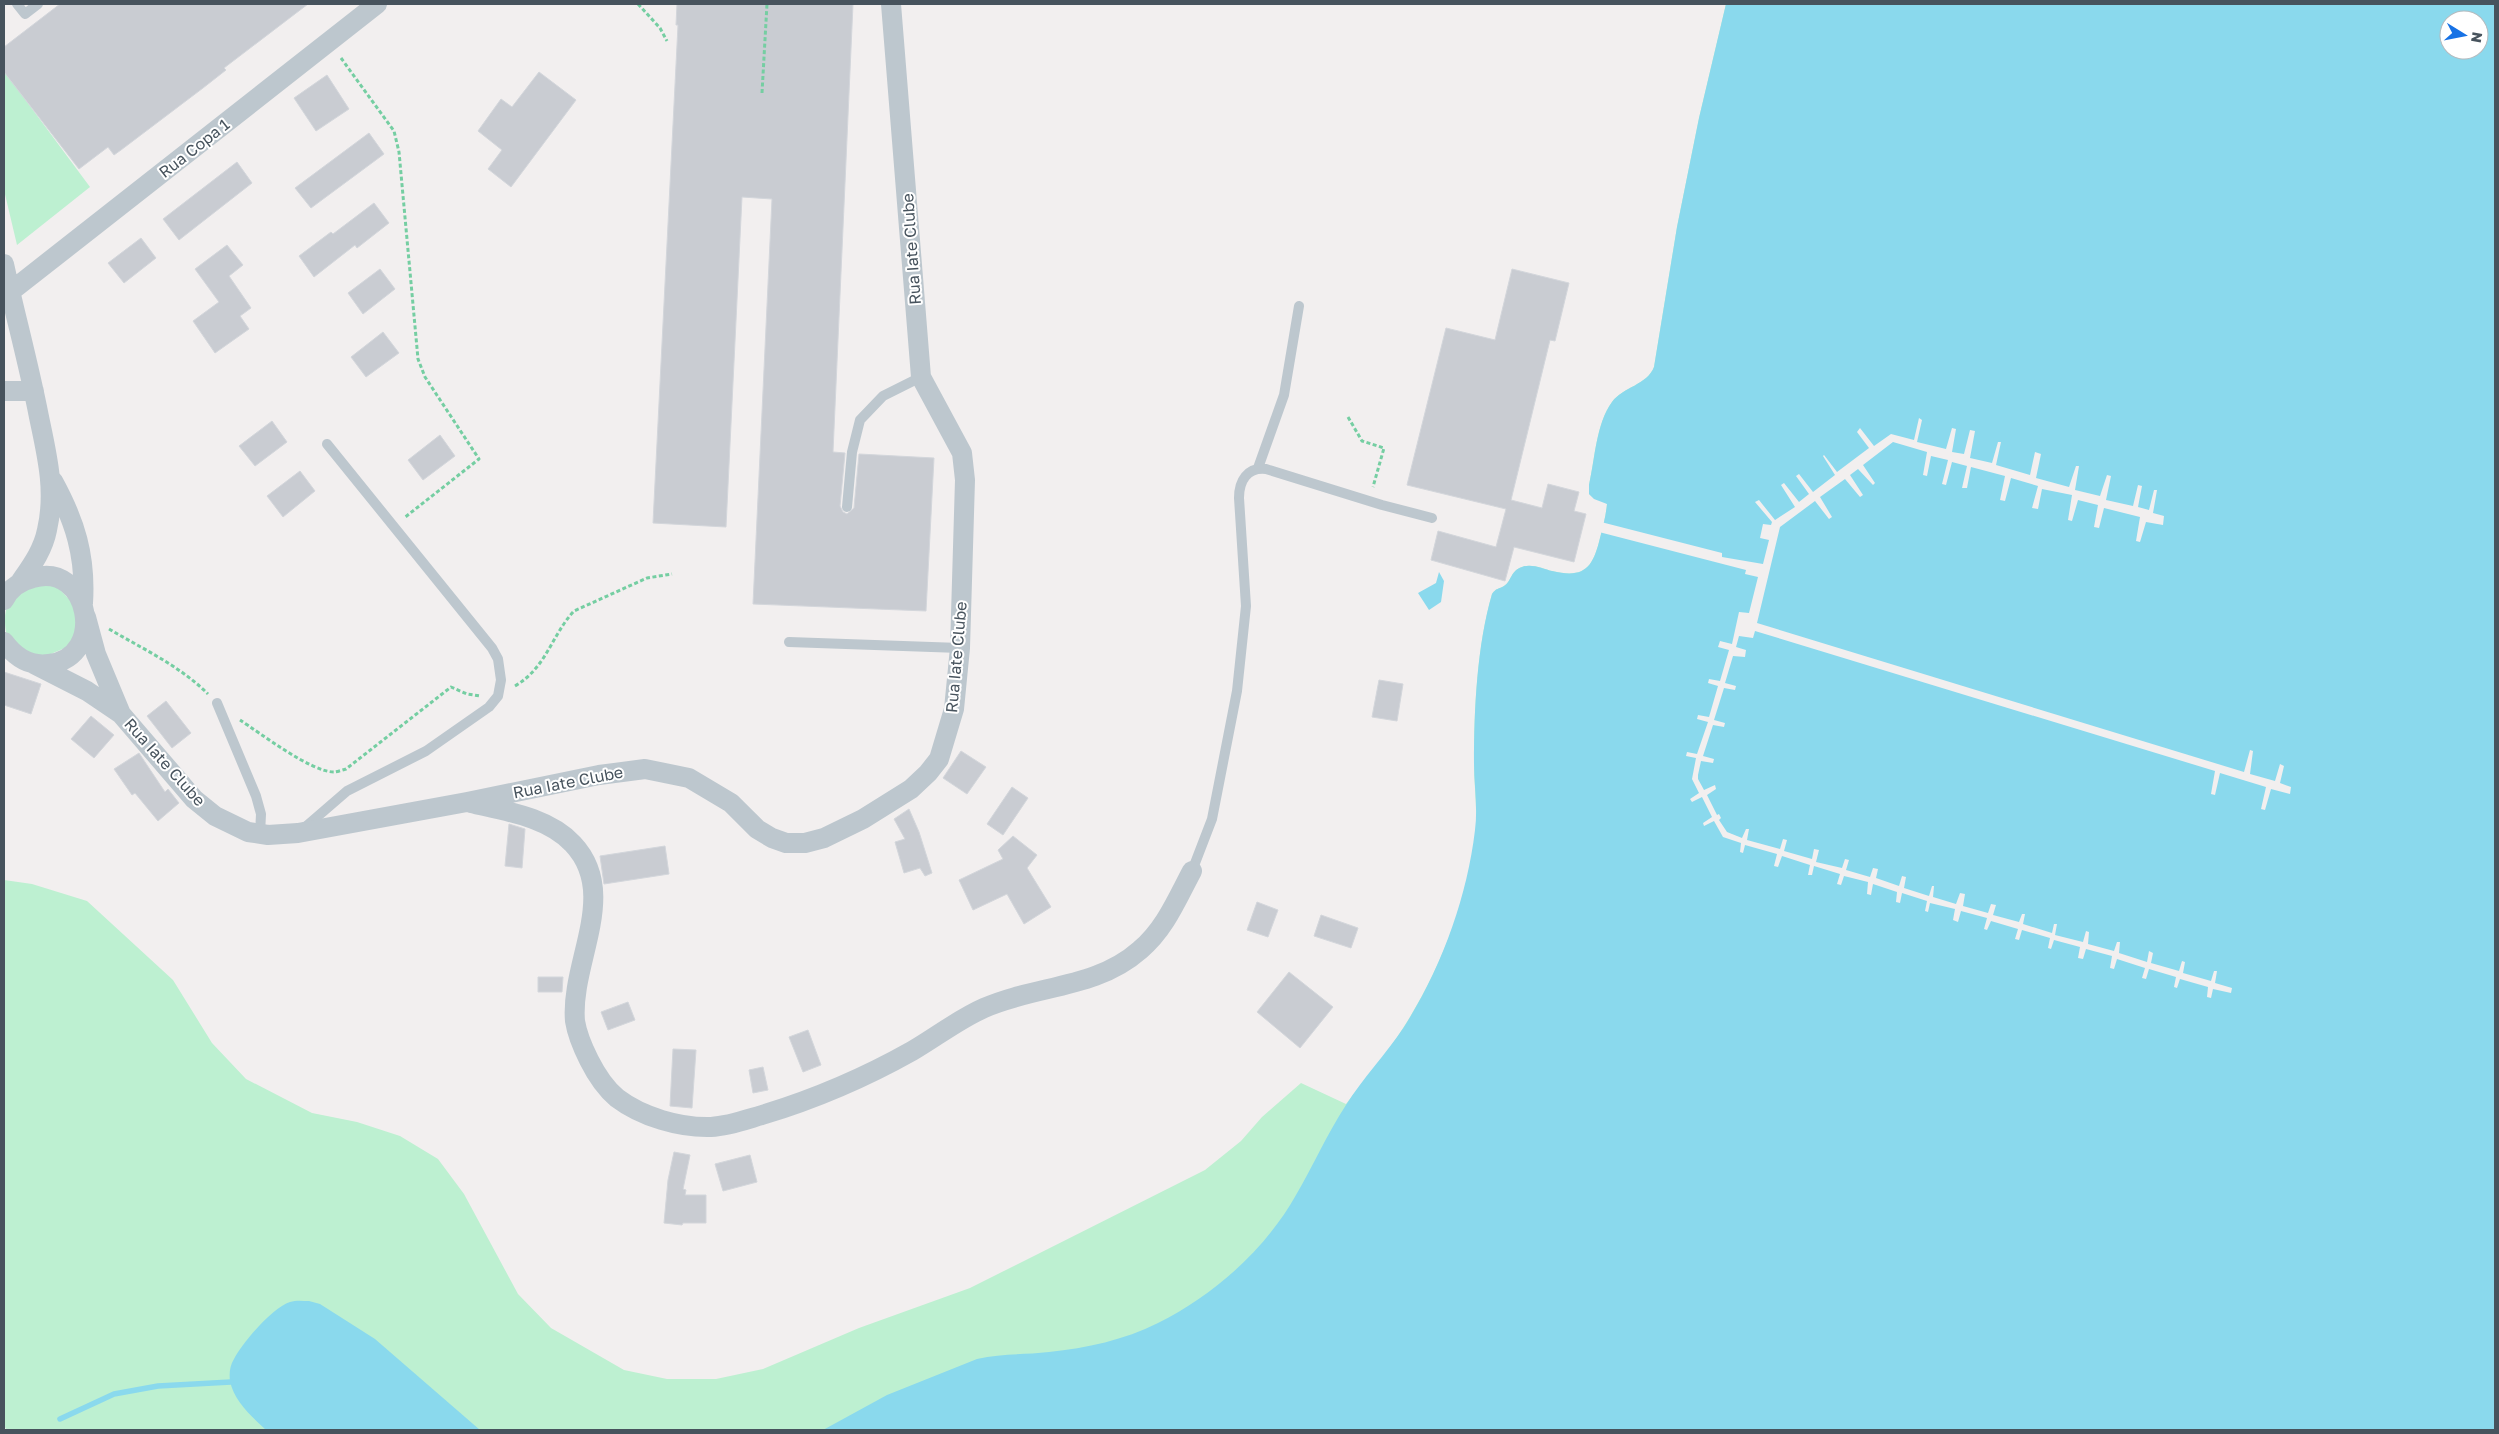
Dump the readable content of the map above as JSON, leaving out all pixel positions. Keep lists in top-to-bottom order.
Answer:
{
  "streets": {
    "street": ["Rua Copa 1", "Rua Iate Clube"]
  },
  "north": "right"
}
